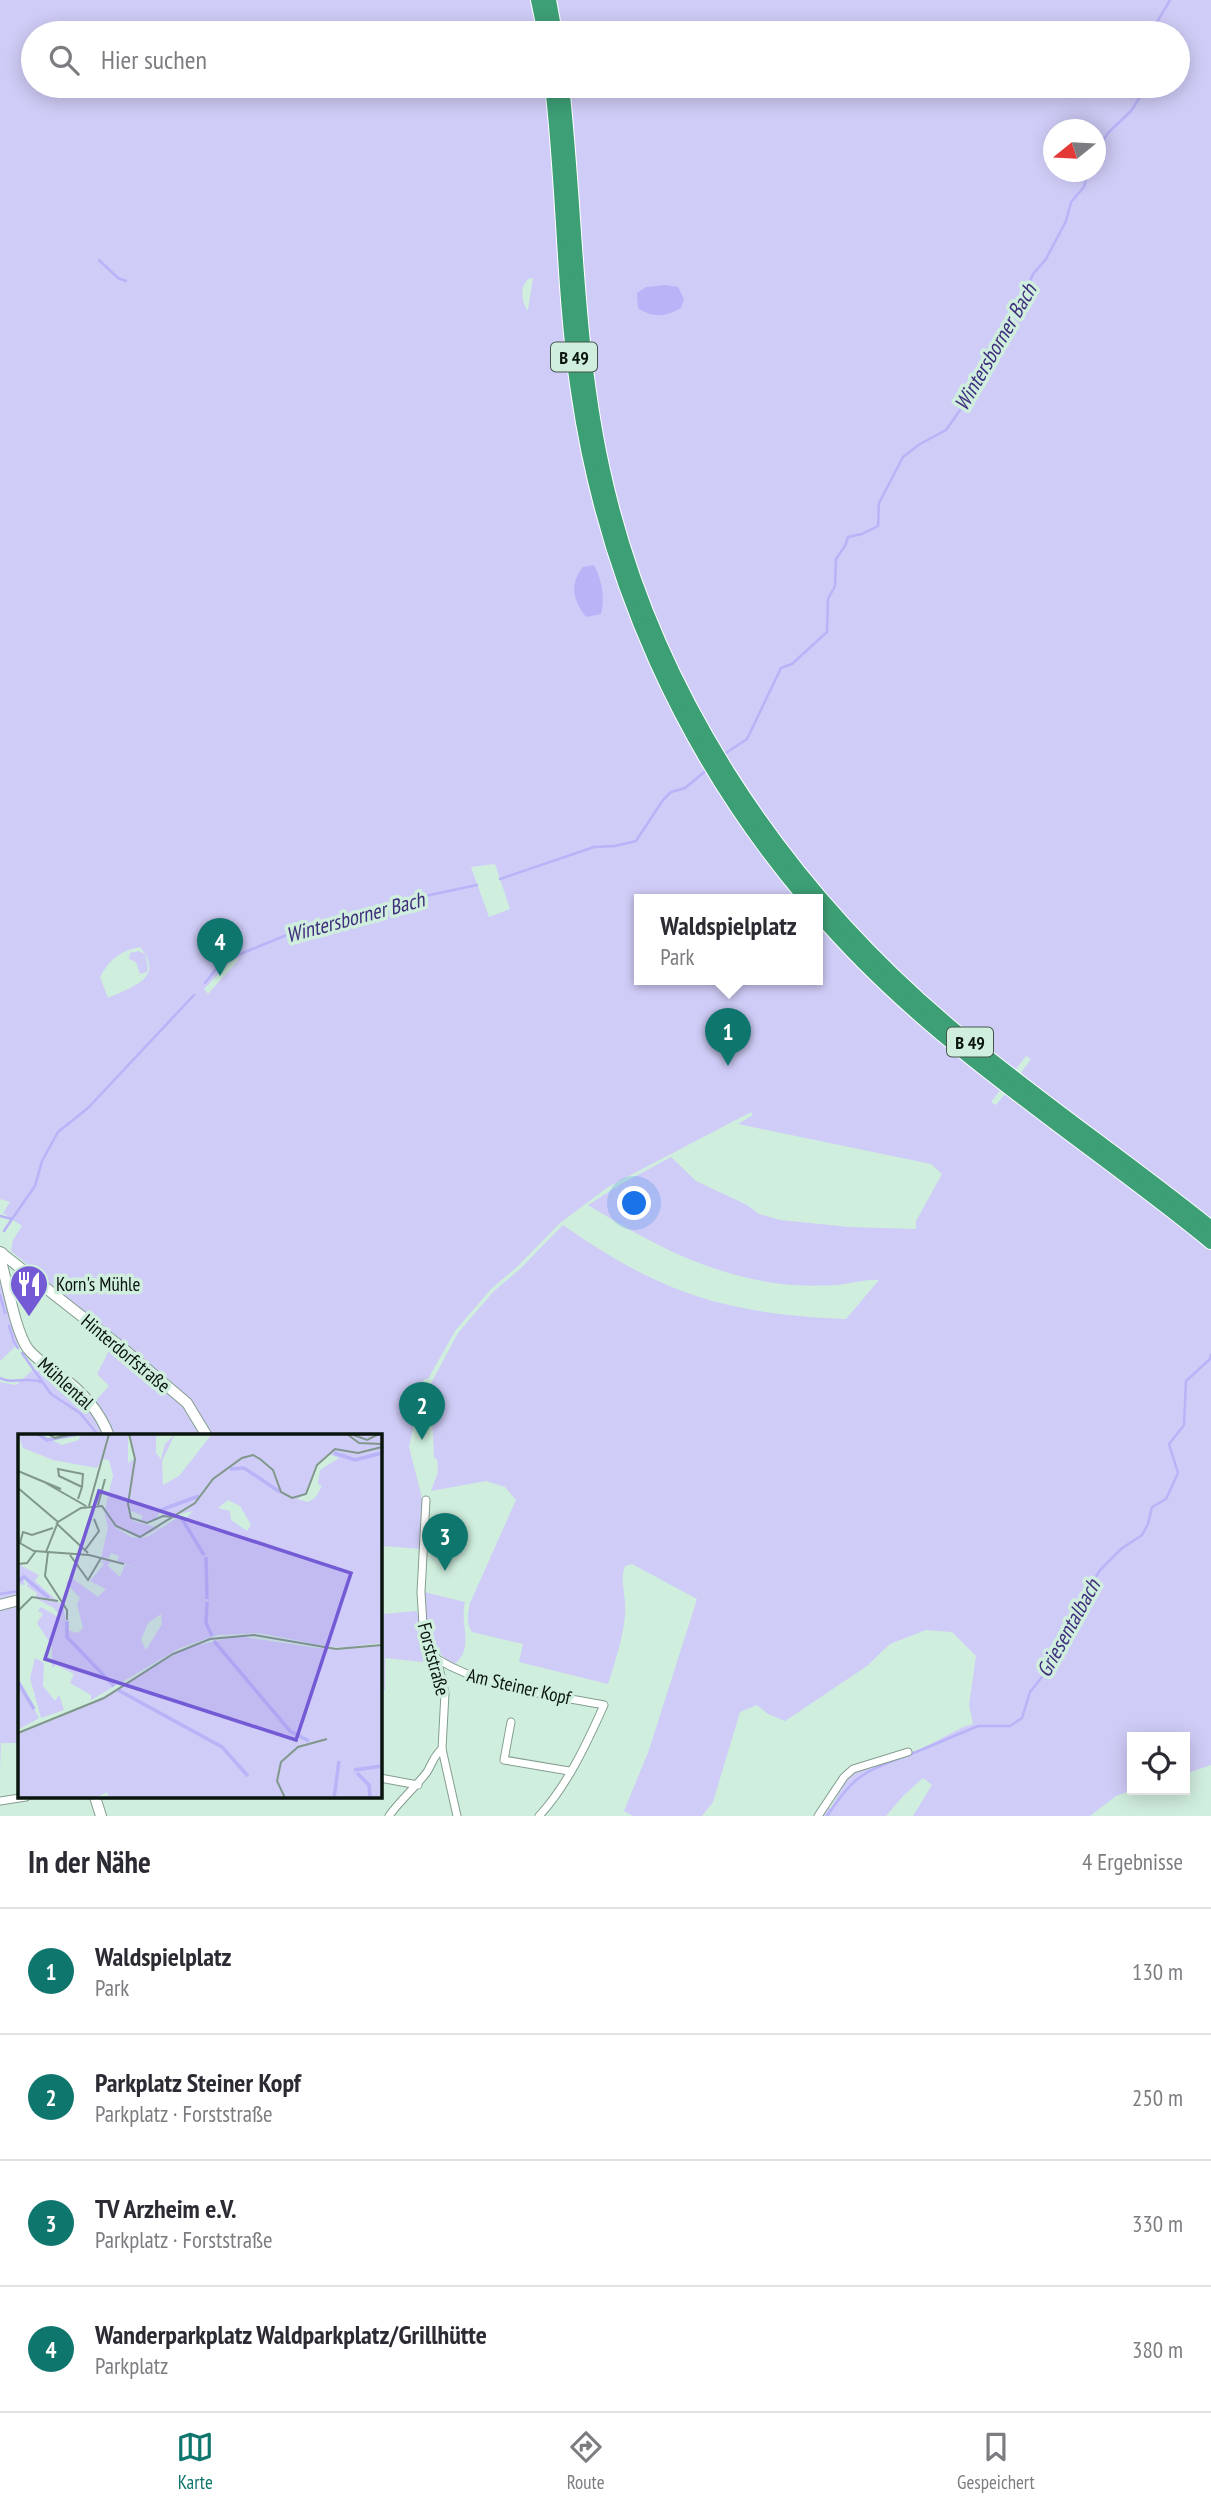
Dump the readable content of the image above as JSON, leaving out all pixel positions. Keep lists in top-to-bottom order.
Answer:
{
  "streets": {
    "highway": ["B 49"],
    "street": [
      "Hinterdorfstraße",
      "Mühlental",
      "Forststraße",
      "Am Steiner Kopf"
    ]
  },
  "crossings": [
    ["Hinterdorfstraße", "Mühlental"],
    ["Forststraße", "Am Steiner Kopf"]
  ],
  "water": ["Wintersborner Bach", "Griesentalbach"],
  "places": {
    "restaurant": ["Korn's Mühle"]
  },
  "north": "left",
  "page": {
    "search": "Hier suchen",
    "popup": ["Waldspielplatz", "Park"],
    "pins": [
      "4",
      "1",
      "2",
      "3"
    ],
    "heading": ["In der Nähe", "4 Ergebnisse"],
    "list": [
      {
        "mark": "1",
        "name": "Waldspielplatz",
        "note": "Park",
        "value": "130 m"
      },
      {
        "mark": "2",
        "name": "Parkplatz Steiner Kopf",
        "note": "Parkplatz · Forststraße",
        "value": "250 m"
      },
      {
        "mark": "3",
        "name": "TV Arzheim e.V.",
        "note": "Parkplatz · Forststraße",
        "value": "330 m"
      },
      {
        "mark": "4",
        "name": "Wanderparkplatz Waldparkplatz/Grillhütte",
        "note": "Parkplatz",
        "value": "380 m"
      }
    ],
    "nav": ["Karte", "Route", "Gespeichert"]
  }
}
